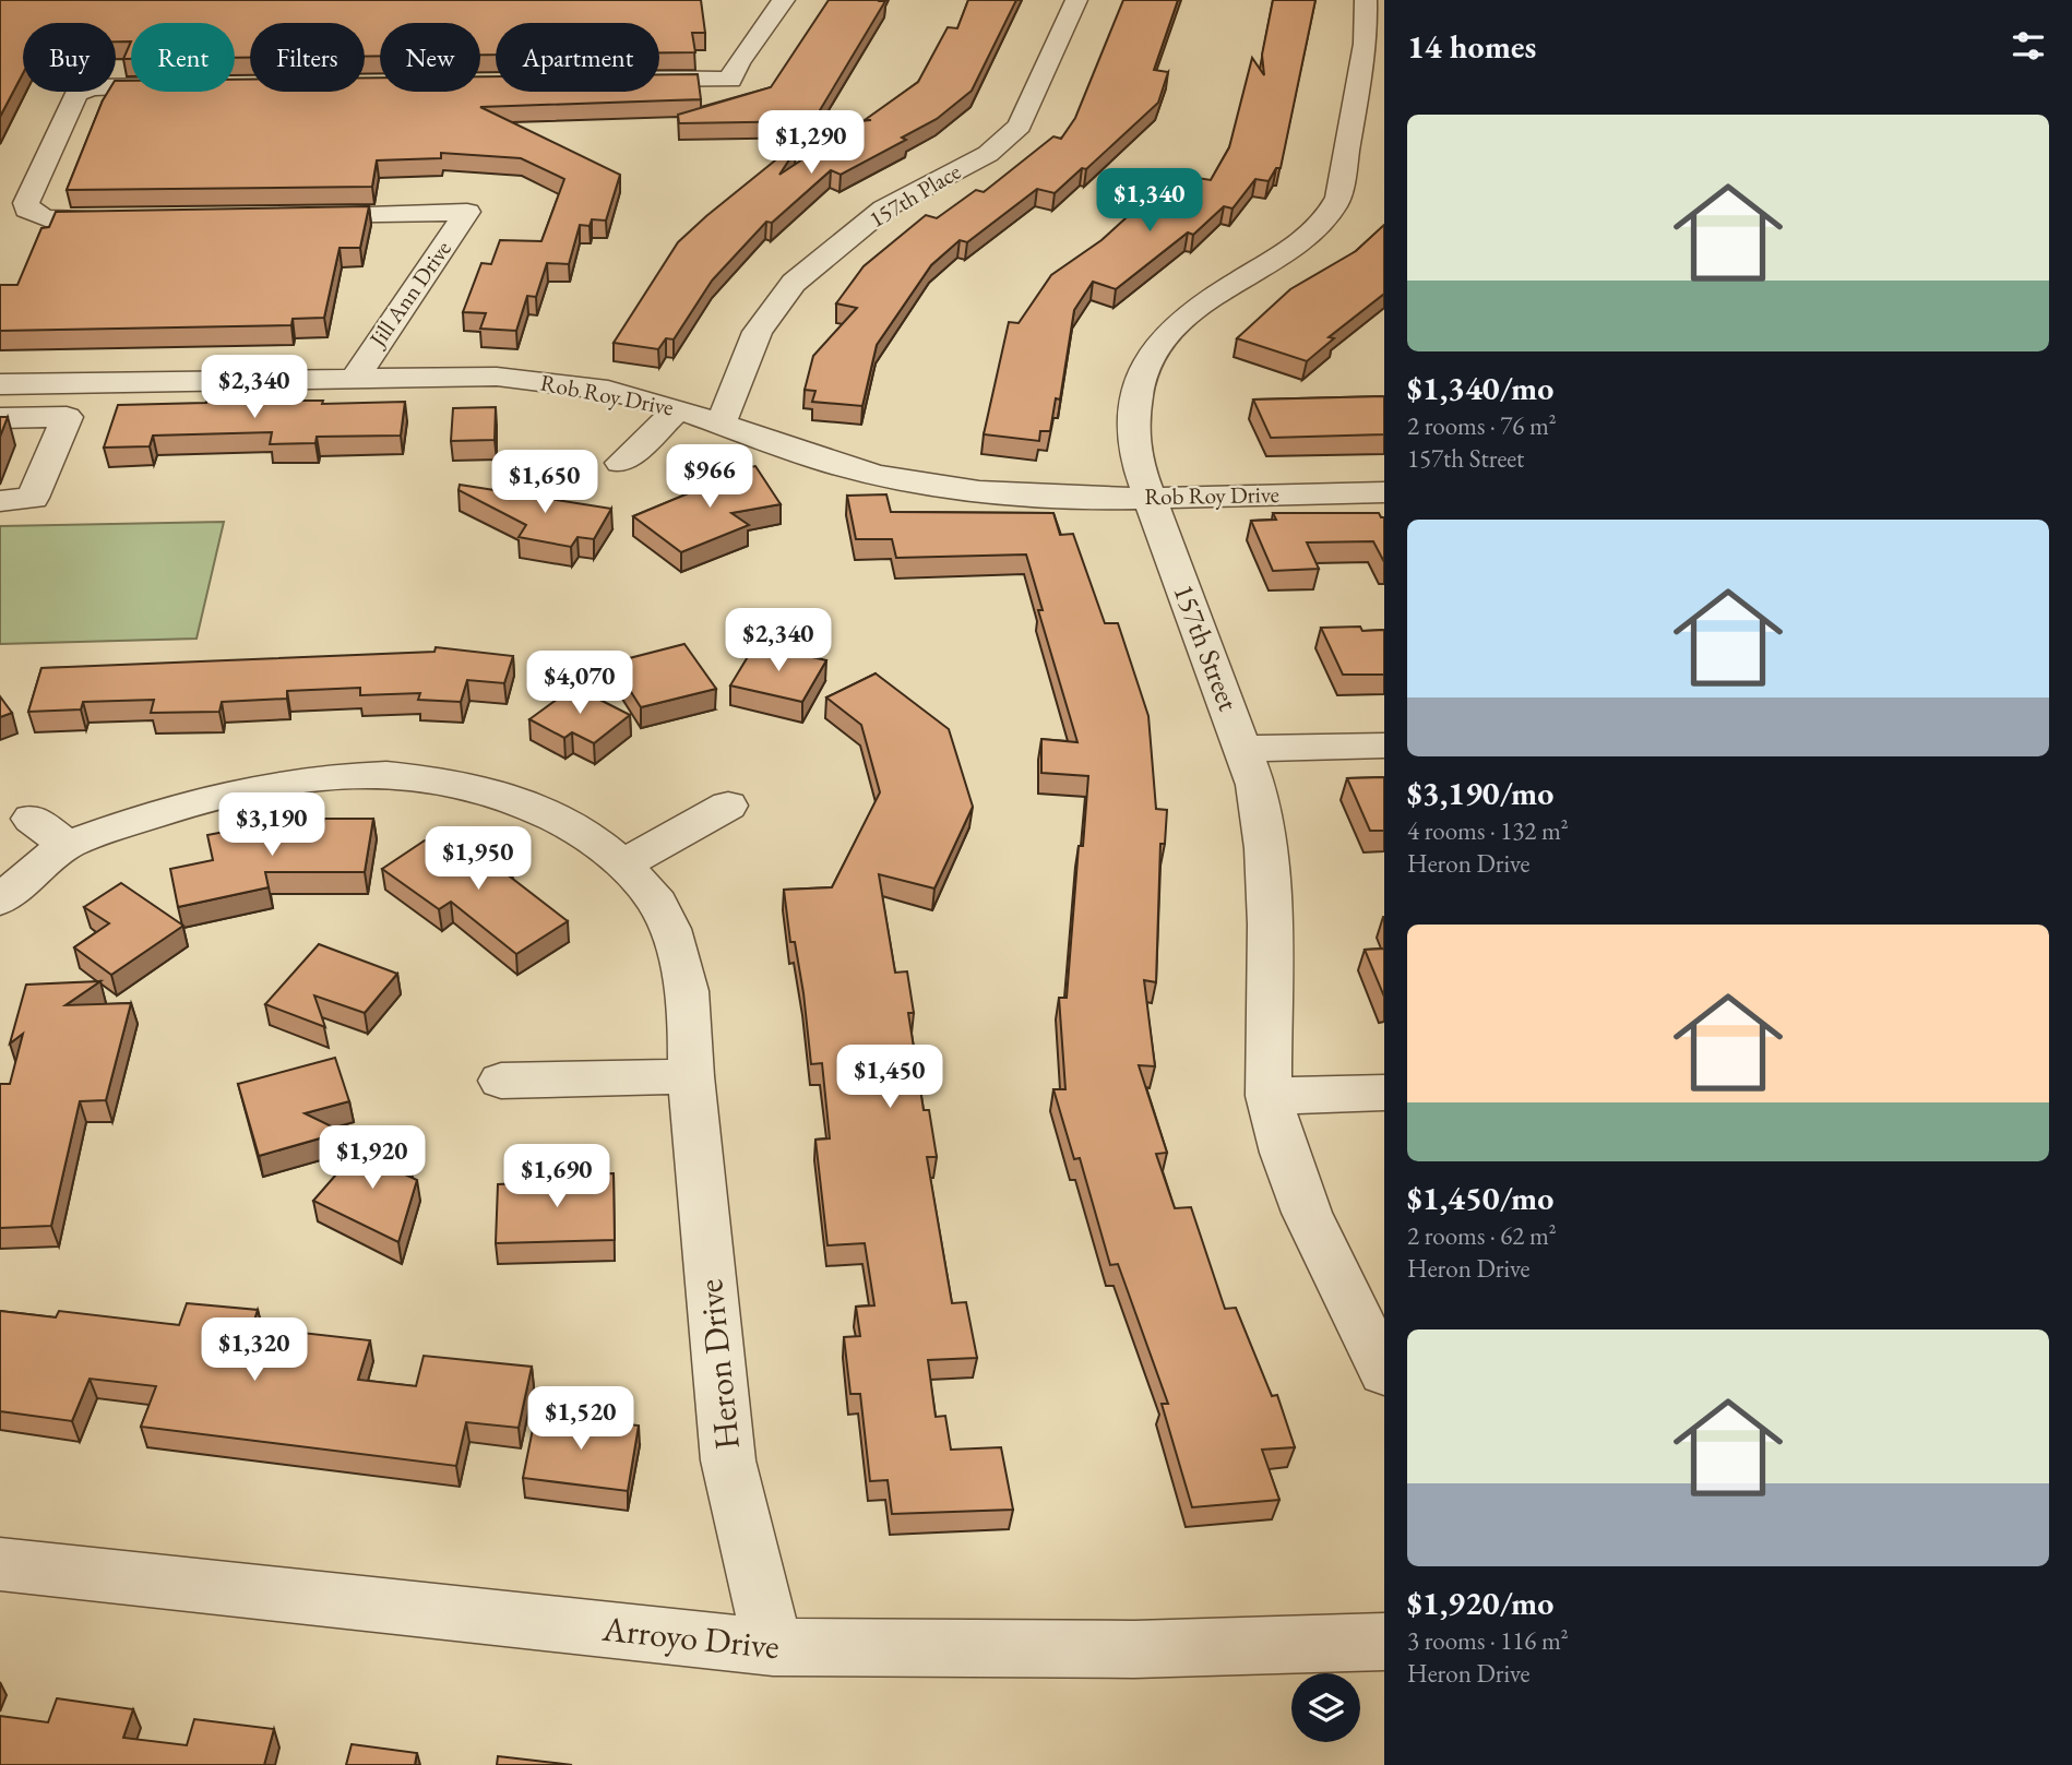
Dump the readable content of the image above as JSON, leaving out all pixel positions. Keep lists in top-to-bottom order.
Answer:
{
  "streets": {
    "street": [
      "157th Place",
      "Jill Ann Drive",
      "Rob Roy Drive",
      "157th Street",
      "Heron Drive",
      "Arroyo Drive"
    ]
  },
  "crossings": [
    ["157th Place", "Rob Roy Drive"],
    ["Jill Ann Drive", "Rob Roy Drive"],
    ["Rob Roy Drive", "157th Street"],
    ["Heron Drive", "Arroyo Drive"]
  ],
  "page": {
    "heading": "14 homes",
    "chip": [
      "Buy",
      "Rent",
      "Filters",
      "New",
      "Apartment"
    ],
    "list": [
      {
        "name": "$1,340/mo",
        "note": "2 rooms · 76 m² · 157th Street"
      },
      {
        "name": "$3,190/mo",
        "note": "4 rooms · 132 m² · Heron Drive"
      },
      {
        "name": "$1,450/mo",
        "note": "2 rooms · 62 m² · Heron Drive"
      },
      {
        "name": "$1,920/mo",
        "note": "3 rooms · 116 m² · Heron Drive"
      }
    ],
    "price": [
      "$1,290",
      "$1,340",
      "$2,340",
      "$966",
      "$1,650",
      "$2,340",
      "$4,070",
      "$3,190",
      "$1,950",
      "$1,450",
      "$1,920",
      "$1,690",
      "$1,320",
      "$1,520"
    ]
  }
}
